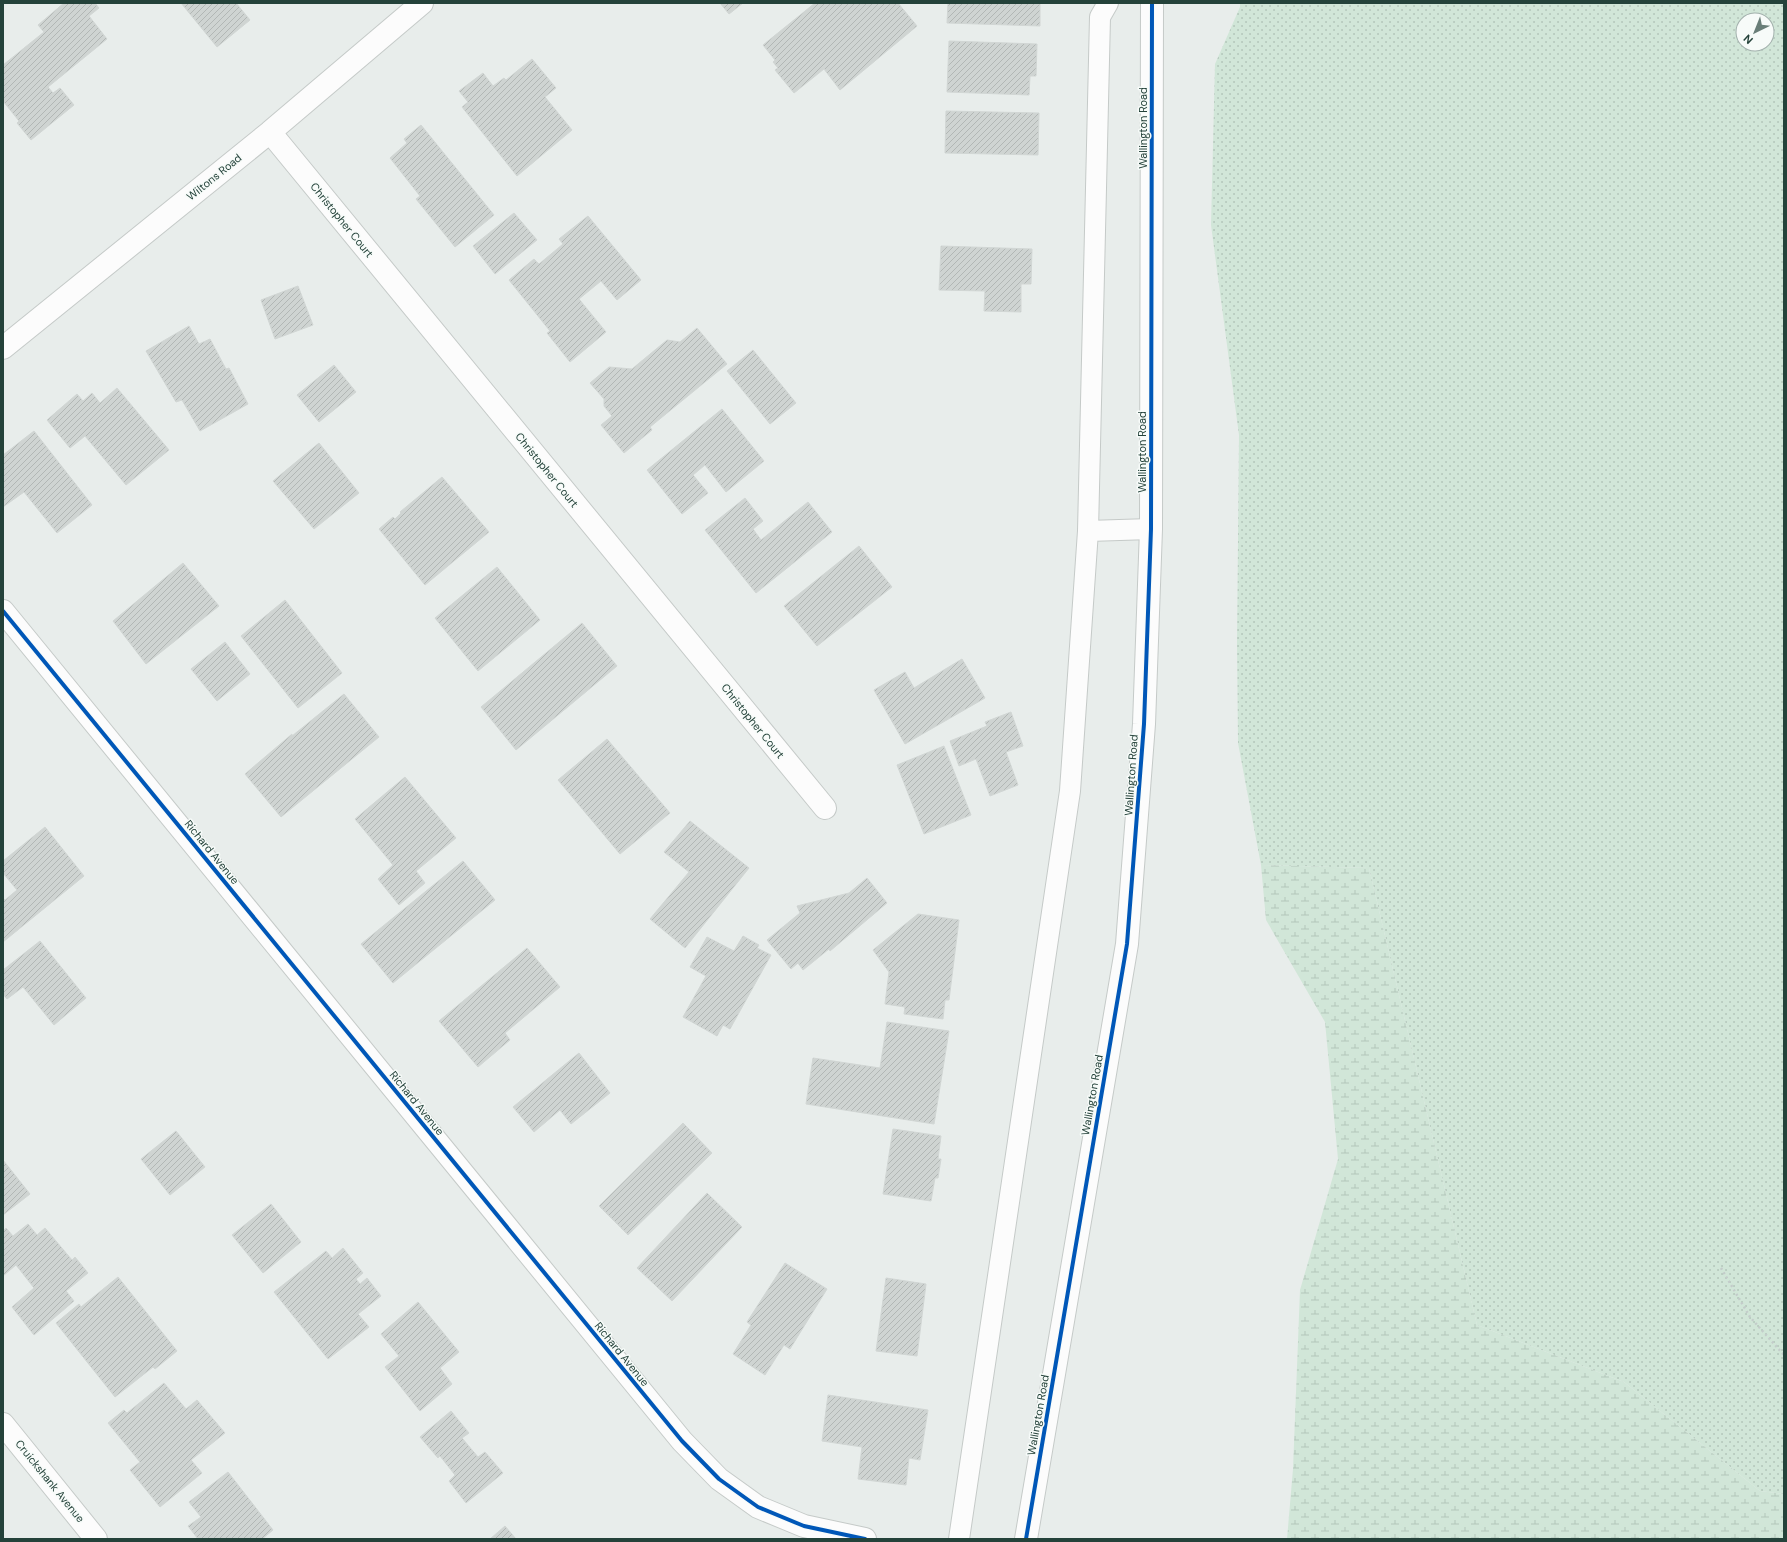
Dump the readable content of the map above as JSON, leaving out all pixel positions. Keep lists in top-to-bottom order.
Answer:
{
  "streets": {
    "street": [
      "Wallington Road",
      "Wiltons Road",
      "Christopher Court",
      "Richard Avenue",
      "Cruickshank Avenue"
    ]
  },
  "crossings": [
    ["Wiltons Road", "Christopher Court"]
  ],
  "north": "bottom left"
}
